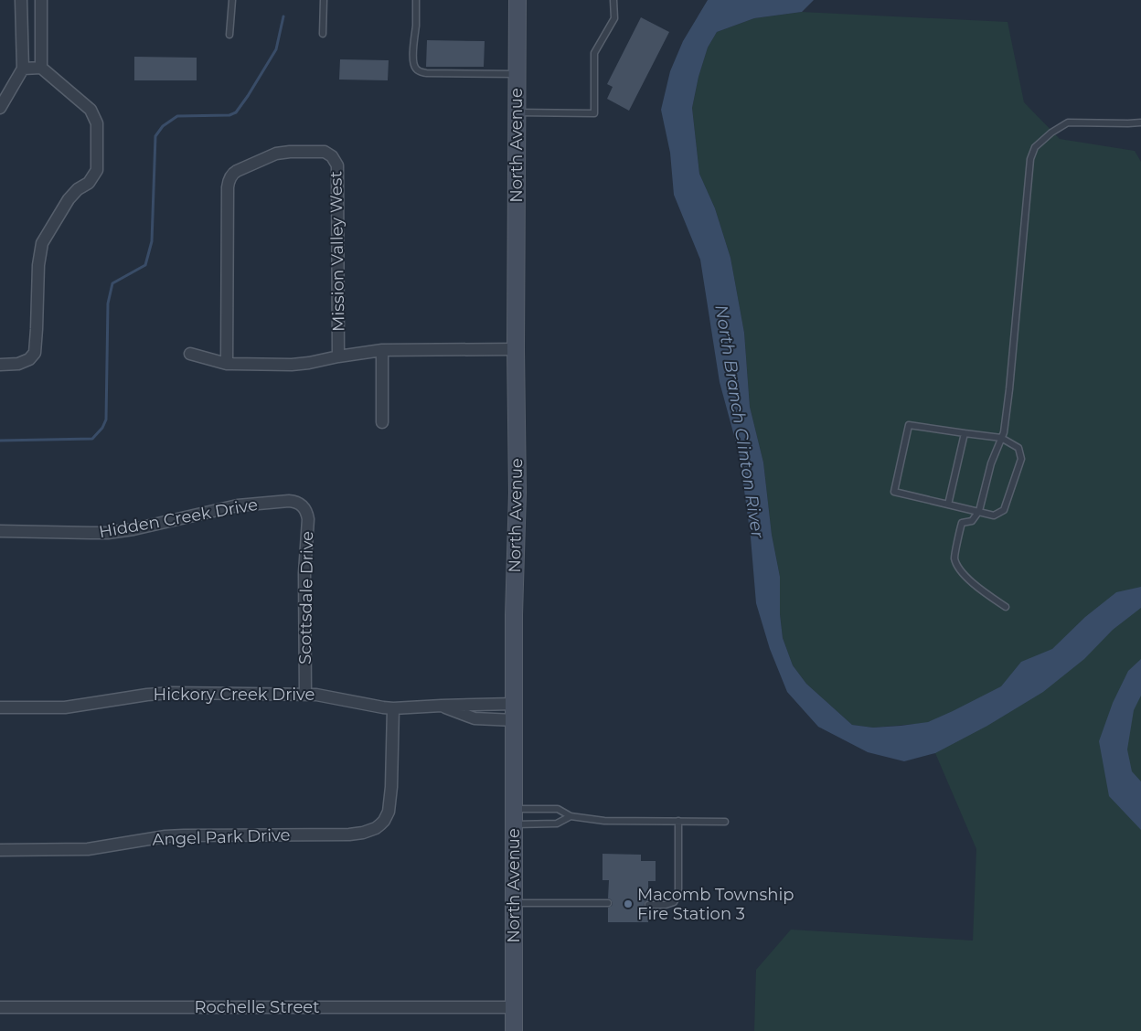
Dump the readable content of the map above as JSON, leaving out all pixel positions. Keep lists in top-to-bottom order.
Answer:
{
  "streets": {
    "street": [
      "North Avenue",
      "Mission Valley West",
      "Hidden Creek Drive",
      "Scottsdale Drive",
      "Hickory Creek Drive",
      "Angel Park Drive",
      "Rochelle Street"
    ]
  },
  "crossings": [
    ["North Avenue", "Hickory Creek Drive"],
    ["North Avenue", "Rochelle Street"],
    ["Hidden Creek Drive", "Scottsdale Drive"],
    ["Scottsdale Drive", "Hickory Creek Drive"],
    ["Hickory Creek Drive", "Angel Park Drive"]
  ],
  "water": ["North Branch Clinton River"],
  "places": ["Macomb Township Fire Station 3"]
}
